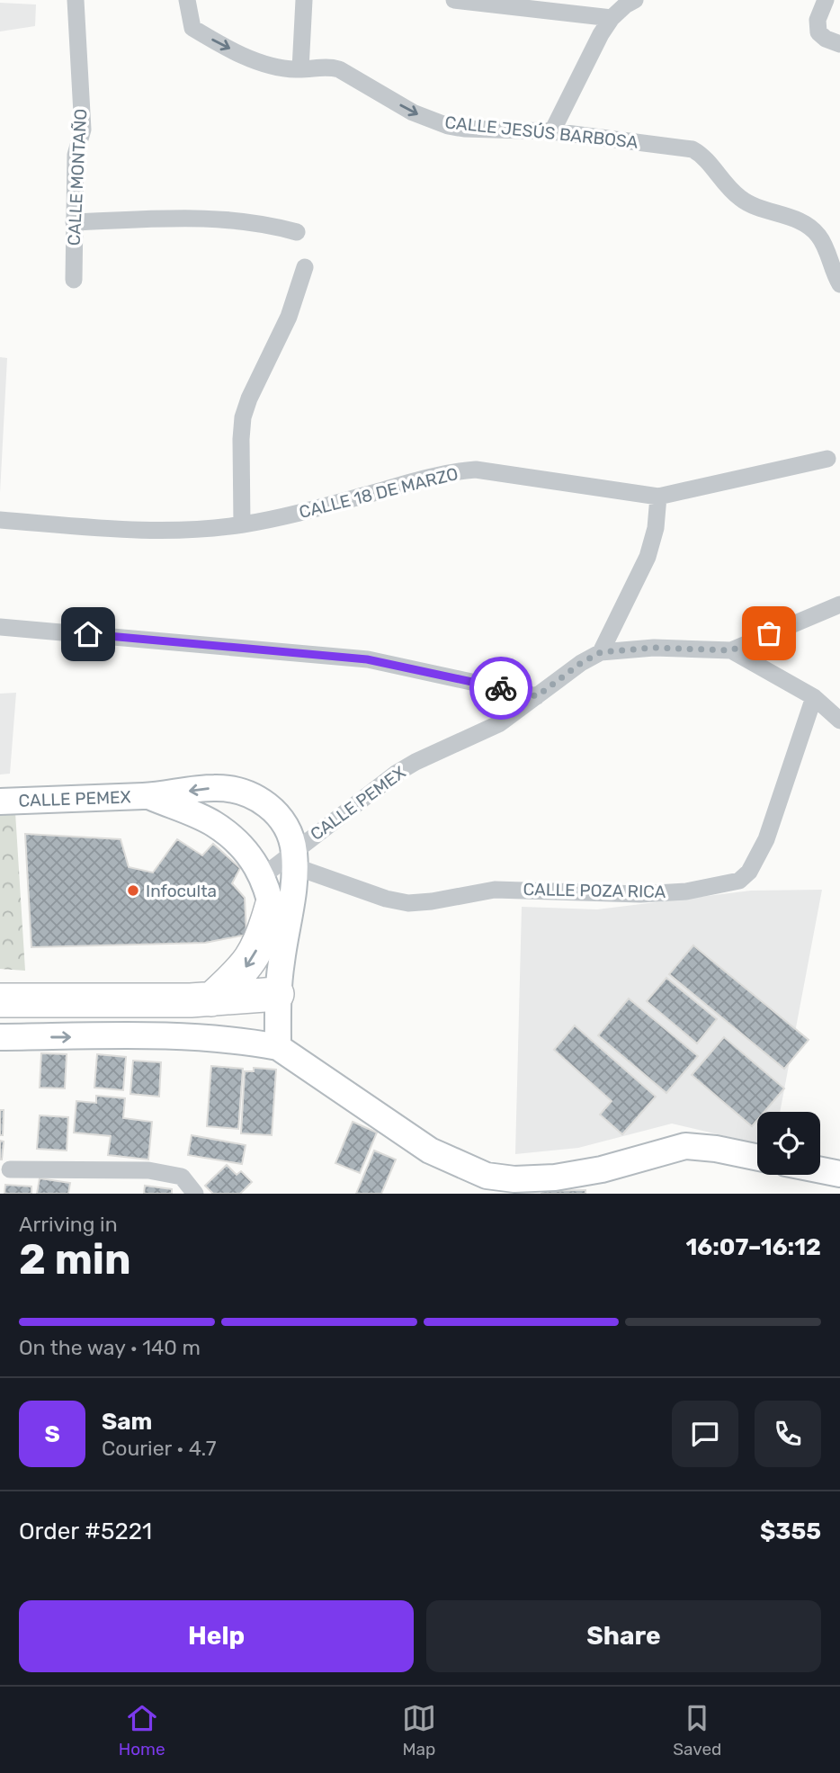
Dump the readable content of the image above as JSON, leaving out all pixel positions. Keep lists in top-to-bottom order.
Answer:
{
  "streets": {
    "street": [
      "CALLE JESÚS BARBOSA",
      "CALLE MONTAÑO",
      "CALLE 18 DE MARZO",
      "CALLE PEMEX",
      "CALLE POZA RICA"
    ]
  },
  "crossings": [
    ["CALLE PEMEX", "CALLE POZA RICA"]
  ],
  "one_way": ["CALLE JESÚS BARBOSA"],
  "places": ["Infoculta"],
  "page": {
    "heading": ["2 min", "Arriving in", "16:07–16:12"],
    "panel": [
      "Sam",
      "Courier · 4.7",
      "Order #5221",
      "$355"
    ],
    "bar": "On the way · 140 m",
    "round": "S",
    "buttons": ["Help", "Share"],
    "tabs": ["Home", "Map", "Saved"]
  }
}
